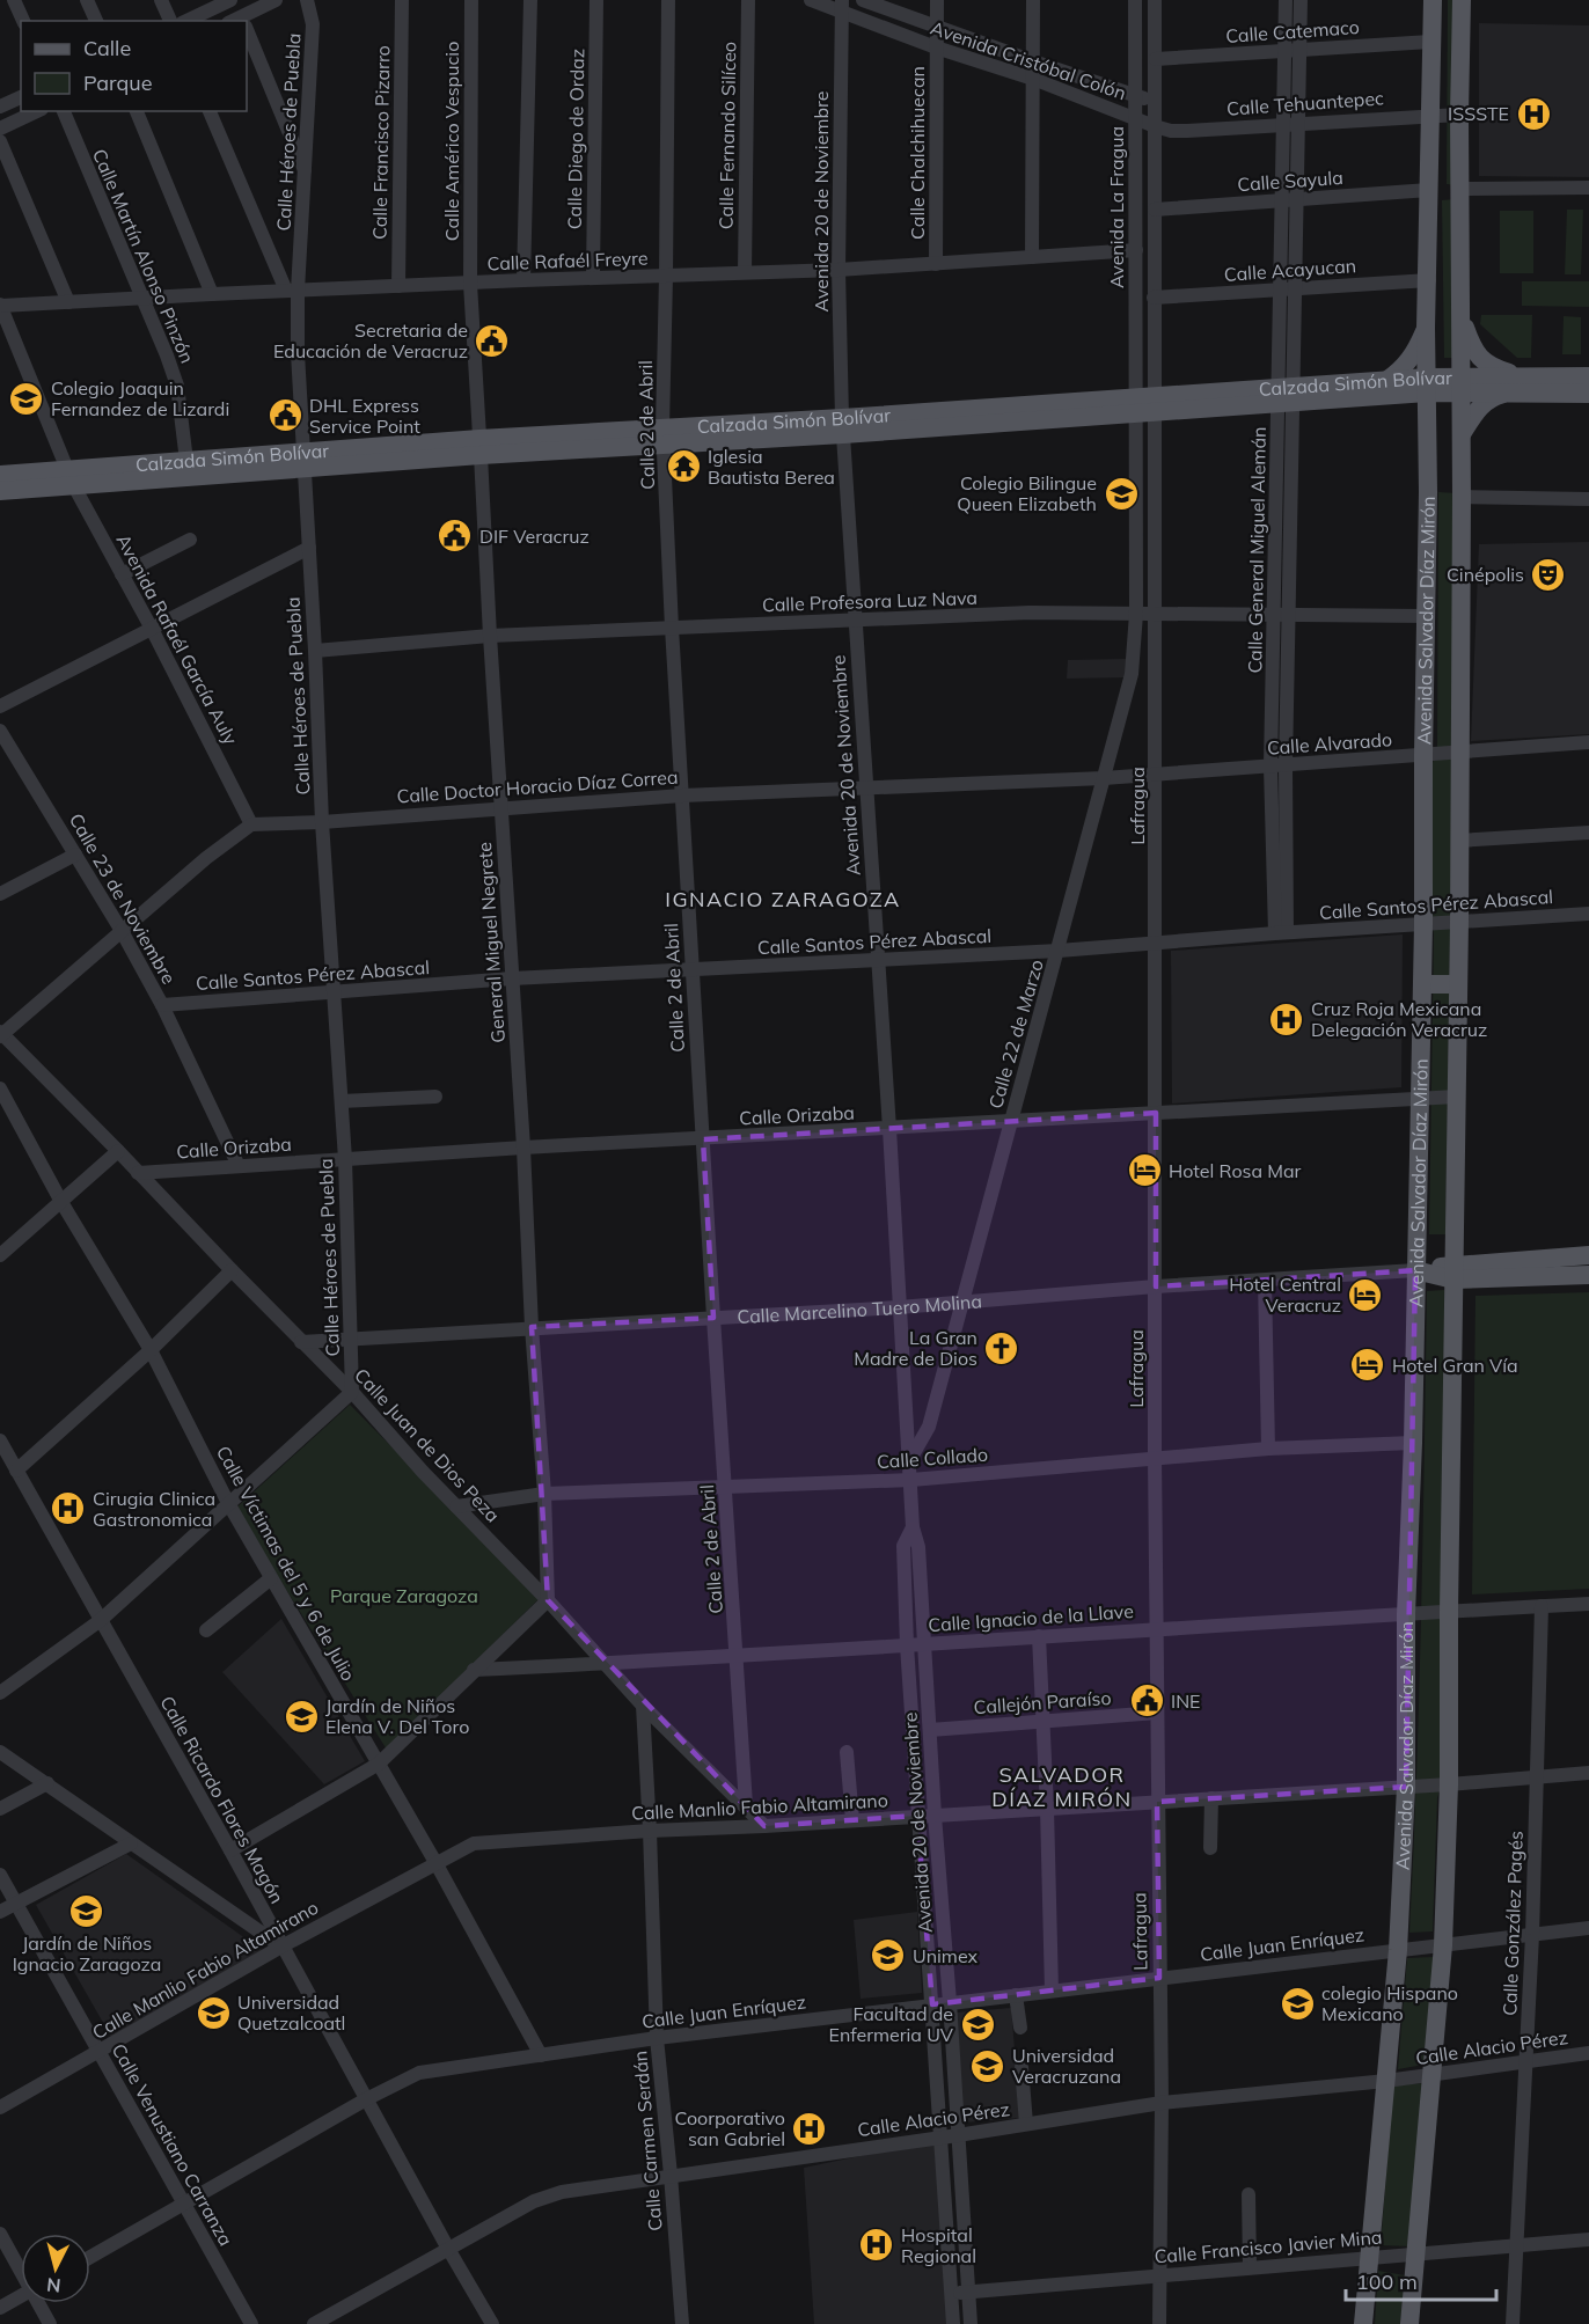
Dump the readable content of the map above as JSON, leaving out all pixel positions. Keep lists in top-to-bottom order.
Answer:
{
  "streets": {
    "main road": ["Calzada Simón Bolívar", "Avenida Salvador Díaz Mirón", "Calle Marcelino Tuero Molina"],
    "street": [
      "Calle Catemaco",
      "Avenida Cristóbal Colón",
      "Calle Tehuantepec",
      "Calle Héroes de Puebla",
      "Calle Fernando Silíceo",
      "Calle Diego de Ordaz",
      "Calle Américo Vespucio",
      "Calle Francisco Pizarro",
      "Calle Chalchihuecan",
      "Calle Sayula",
      "Avenida 20 de Noviembre",
      "Avenida La Fragua",
      "Calle Martín Alonso Pinzón",
      "Calle Rafaél Freyre",
      "Calle Acayucan",
      "Calle 2 de Abril",
      "Calle General Miguel Alemán",
      "Calle Profesora Luz Nava",
      "Avenida Rafaél García Auly",
      "Calle Alvarado",
      "Calle Doctor Horacio Díaz Correa",
      "Lafragua",
      "Calle 23 de Noviembre",
      "Calle Santos Pérez Abascal",
      "General Miguel Negrete",
      "Calle 22 de Marzo",
      "Calle Orizaba",
      "Calle Juan de Dios Peza",
      "Calle Collado",
      "Calle Víctimas del 5 y 6 de Julio",
      "Calle Ignacio de la Llave",
      "Callejón Paraíso",
      "Calle Ricardo Flores Magón",
      "Calle Manlio Fabio Altamirano",
      "Calle González Pagés",
      "Calle Juan Enríquez",
      "Calle Alacio Pérez",
      "Calle Carmen Serdán",
      "Calle Venustiano Carranza",
      "Calle Francisco Javier Mina"
    ]
  },
  "crossings": [
    ["Calle Catemaco", "Avenida La Fragua"],
    ["Calle Catemaco", "Calle General Miguel Alemán"],
    ["Calle Catemaco", "Avenida Salvador Díaz Mirón"],
    ["Avenida Cristóbal Colón", "Calle Tehuantepec"],
    ["Avenida Cristóbal Colón", "Calle Chalchihuecan"],
    ["Avenida Cristóbal Colón", "Avenida 20 de Noviembre"],
    ["Avenida Cristóbal Colón", "Avenida La Fragua"],
    ["Calle Tehuantepec", "Avenida La Fragua"],
    ["Calle Tehuantepec", "Calle General Miguel Alemán"],
    ["Calle Tehuantepec", "Avenida Salvador Díaz Mirón"],
    ["Calle Héroes de Puebla", "Calle Rafaél Freyre"],
    ["Calle Héroes de Puebla", "Calzada Simón Bolívar"],
    ["Calle Héroes de Puebla", "Calle Profesora Luz Nava"],
    ["Calle Héroes de Puebla", "Calle Doctor Horacio Díaz Correa"],
    ["Calle Héroes de Puebla", "Calle Santos Pérez Abascal"],
    ["Calle Héroes de Puebla", "Calle Orizaba"],
    ["Calle Héroes de Puebla", "Calle Marcelino Tuero Molina"],
    ["Calle Héroes de Puebla", "Calle Juan de Dios Peza"],
    ["Calle Fernando Silíceo", "Calle Rafaél Freyre"],
    ["Calle Diego de Ordaz", "Calle Rafaél Freyre"],
    ["Calle Américo Vespucio", "Calle Rafaél Freyre"],
    ["Calle Américo Vespucio", "General Miguel Negrete"],
    ["Calle Francisco Pizarro", "Calle Rafaél Freyre"],
    ["Calle Chalchihuecan", "Calle Rafaél Freyre"],
    ["Calle Sayula", "Avenida La Fragua"],
    ["Calle Sayula", "Calle General Miguel Alemán"],
    ["Calle Sayula", "Avenida Salvador Díaz Mirón"],
    ["Avenida 20 de Noviembre", "Calle Rafaél Freyre"],
    ["Avenida 20 de Noviembre", "Calzada Simón Bolívar"],
    ["Avenida 20 de Noviembre", "Calle Profesora Luz Nava"],
    ["Avenida 20 de Noviembre", "Calle Doctor Horacio Díaz Correa"],
    ["Avenida 20 de Noviembre", "Calle Santos Pérez Abascal"],
    ["Avenida 20 de Noviembre", "Calle 22 de Marzo"],
    ["Avenida 20 de Noviembre", "Calle Orizaba"],
    ["Avenida 20 de Noviembre", "Calle Marcelino Tuero Molina"],
    ["Avenida 20 de Noviembre", "Calle Collado"],
    ["Avenida 20 de Noviembre", "Calle Ignacio de la Llave"],
    ["Avenida 20 de Noviembre", "Callejón Paraíso"],
    ["Avenida 20 de Noviembre", "Calle Manlio Fabio Altamirano"],
    ["Avenida 20 de Noviembre", "Calle Juan Enríquez"],
    ["Avenida 20 de Noviembre", "Calle Alacio Pérez"],
    ["Avenida 20 de Noviembre", "Calle Francisco Javier Mina"],
    ["Avenida La Fragua", "Calle Rafaél Freyre"],
    ["Avenida La Fragua", "Calle Acayucan"],
    ["Avenida La Fragua", "Calzada Simón Bolívar"],
    ["Avenida La Fragua", "Lafragua"],
    ["Calle Martín Alonso Pinzón", "Calle Rafaél Freyre"],
    ["Calle Martín Alonso Pinzón", "Calzada Simón Bolívar"],
    ["Calle Rafaél Freyre", "Calle 2 de Abril"],
    ["Calle Rafaél Freyre", "Avenida Rafaél García Auly"],
    ["Calle Rafaél Freyre", "General Miguel Negrete"],
    ["Calle Acayucan", "Calle General Miguel Alemán"],
    ["Calle Acayucan", "Avenida Salvador Díaz Mirón"],
    ["Calzada Simón Bolívar", "Calle 2 de Abril"],
    ["Calzada Simón Bolívar", "Calle General Miguel Alemán"],
    ["Calzada Simón Bolívar", "Avenida Salvador Díaz Mirón"],
    ["Calzada Simón Bolívar", "Avenida Rafaél García Auly"],
    ["Calzada Simón Bolívar", "Lafragua"],
    ["Calzada Simón Bolívar", "General Miguel Negrete"],
    ["Calle 2 de Abril", "Calle Profesora Luz Nava"],
    ["Calle 2 de Abril", "Calle Doctor Horacio Díaz Correa"],
    ["Calle 2 de Abril", "Calle Santos Pérez Abascal"],
    ["Calle 2 de Abril", "Calle Orizaba"],
    ["Calle 2 de Abril", "Calle Marcelino Tuero Molina"],
    ["Calle 2 de Abril", "Calle Juan de Dios Peza"],
    ["Calle 2 de Abril", "Calle Collado"],
    ["Calle 2 de Abril", "Calle Ignacio de la Llave"],
    ["Calle General Miguel Alemán", "Calle Profesora Luz Nava"],
    ["Calle General Miguel Alemán", "Calle Alvarado"],
    ["Calle General Miguel Alemán", "Calle Santos Pérez Abascal"],
    ["Calle Profesora Luz Nava", "Avenida Salvador Díaz Mirón"],
    ["Calle Profesora Luz Nava", "Lafragua"],
    ["Calle Profesora Luz Nava", "General Miguel Negrete"],
    ["Calle Profesora Luz Nava", "Calle 22 de Marzo"],
    ["Avenida Salvador Díaz Mirón", "Calle Alvarado"],
    ["Avenida Salvador Díaz Mirón", "Calle Santos Pérez Abascal"],
    ["Avenida Salvador Díaz Mirón", "Calle Orizaba"],
    ["Avenida Salvador Díaz Mirón", "Calle Marcelino Tuero Molina"],
    ["Avenida Salvador Díaz Mirón", "Calle Collado"],
    ["Avenida Salvador Díaz Mirón", "Calle Ignacio de la Llave"],
    ["Avenida Salvador Díaz Mirón", "Calle Manlio Fabio Altamirano"],
    ["Avenida Salvador Díaz Mirón", "Calle Juan Enríquez"],
    ["Avenida Salvador Díaz Mirón", "Calle Alacio Pérez"],
    ["Avenida Salvador Díaz Mirón", "Calle Francisco Javier Mina"],
    ["Avenida Rafaél García Auly", "Calle Doctor Horacio Díaz Correa"],
    ["Calle Alvarado", "Calle Doctor Horacio Díaz Correa"],
    ["Calle Alvarado", "Lafragua"],
    ["Calle Doctor Horacio Díaz Correa", "Lafragua"],
    ["Calle Doctor Horacio Díaz Correa", "General Miguel Negrete"],
    ["Calle Doctor Horacio Díaz Correa", "Calle 22 de Marzo"],
    ["Lafragua", "Calle Santos Pérez Abascal"],
    ["Lafragua", "Calle Orizaba"],
    ["Lafragua", "Calle Marcelino Tuero Molina"],
    ["Lafragua", "Calle Collado"],
    ["Lafragua", "Calle Ignacio de la Llave"],
    ["Lafragua", "Callejón Paraíso"],
    ["Lafragua", "Calle Manlio Fabio Altamirano"],
    ["Lafragua", "Calle Juan Enríquez"],
    ["Lafragua", "Calle Alacio Pérez"],
    ["Lafragua", "Calle Francisco Javier Mina"],
    ["Calle 23 de Noviembre", "Calle Santos Pérez Abascal"],
    ["Calle 23 de Noviembre", "Calle Orizaba"],
    ["Calle Santos Pérez Abascal", "General Miguel Negrete"],
    ["Calle Santos Pérez Abascal", "Calle 22 de Marzo"],
    ["General Miguel Negrete", "Calle Orizaba"],
    ["General Miguel Negrete", "Calle Marcelino Tuero Molina"],
    ["General Miguel Negrete", "Calle Juan de Dios Peza"],
    ["General Miguel Negrete", "Calle Collado"],
    ["Calle 22 de Marzo", "Calle Orizaba"],
    ["Calle 22 de Marzo", "Calle Marcelino Tuero Molina"],
    ["Calle Orizaba", "Calle Juan de Dios Peza"],
    ["Calle Marcelino Tuero Molina", "Calle Juan de Dios Peza"],
    ["Calle Juan de Dios Peza", "Calle Collado"],
    ["Calle Juan de Dios Peza", "Calle Ignacio de la Llave"],
    ["Calle Juan de Dios Peza", "Calle Manlio Fabio Altamirano"],
    ["Calle Juan de Dios Peza", "Calle Carmen Serdán"],
    ["Calle Víctimas del 5 y 6 de Julio", "Calle Manlio Fabio Altamirano"],
    ["Calle Víctimas del 5 y 6 de Julio", "Calle Juan Enríquez"],
    ["Calle Ignacio de la Llave", "Calle González Pagés"],
    ["Calle Ricardo Flores Magón", "Calle Manlio Fabio Altamirano"],
    ["Calle Ricardo Flores Magón", "Calle Juan Enríquez"],
    ["Calle Ricardo Flores Magón", "Calle Alacio Pérez"],
    ["Calle Manlio Fabio Altamirano", "Calle González Pagés"],
    ["Calle Manlio Fabio Altamirano", "Calle Carmen Serdán"],
    ["Calle Manlio Fabio Altamirano", "Calle Venustiano Carranza"],
    ["Calle González Pagés", "Calle Juan Enríquez"],
    ["Calle González Pagés", "Calle Alacio Pérez"],
    ["Calle González Pagés", "Calle Francisco Javier Mina"],
    ["Calle Juan Enríquez", "Calle Carmen Serdán"],
    ["Calle Juan Enríquez", "Calle Venustiano Carranza"],
    ["Calle Alacio Pérez", "Calle Carmen Serdán"]
  ],
  "districts": ["IGNACIO ZARAGOZA", "SALVADOR DÍAZ MIRÓN"],
  "parks": ["Parque Zaragoza"],
  "places": {
    "hospital": [
      "ISSSTE",
      "Cruz Roja Mexicana Delegación Veracruz",
      "Cirugia Clinica Gastronomica",
      "Coorporativo san Gabriel",
      "Hospital Regional"
    ],
    "public building": [
      "Secretaria de Educación de Veracruz",
      "DHL Express Service Point",
      "DIF Veracruz",
      "INE"
    ],
    "school or university": [
      "Colegio Joaquin Fernandez de Lizardi",
      "Colegio Bilingue Queen Elizabeth",
      "Jardín de Niños Elena V. Del Toro",
      "Jardín de Niños Ignacio Zaragoza",
      "Unimex",
      "colegio Hispano Mexicano",
      "Universidad Quetzalcoatl",
      "Facultad de Enfermeria UV",
      "Universidad Veracruzana"
    ],
    "temple": ["Iglesia Bautista Berea"],
    "theatre": ["Cinépolis"],
    "hotel": ["Hotel Rosa Mar", "Hotel Central Veracruz", "Hotel Gran Vía"],
    "church": ["La Gran Madre de Dios"]
  },
  "legend": ["Calle", "Parque"],
  "scale_bar": "100 m",
  "north": "bottom"
}
